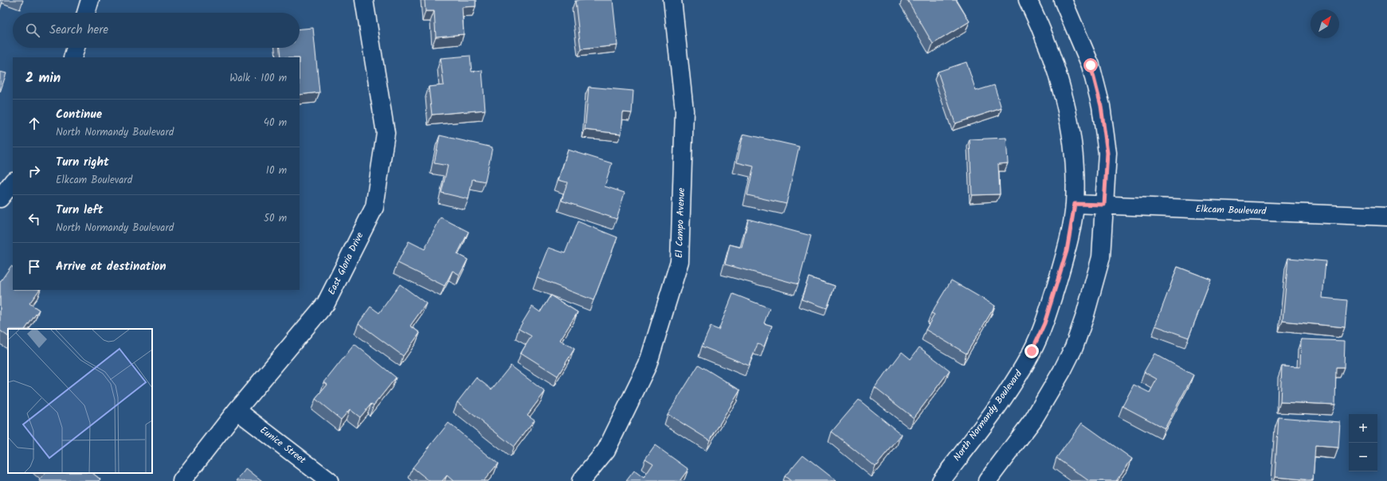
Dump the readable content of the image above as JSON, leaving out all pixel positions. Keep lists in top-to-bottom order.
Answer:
{
  "streets": {
    "street": [
      "Elkcam Boulevard",
      "El Campo Avenue",
      "East Gloria Drive",
      "North Normandy Boulevard",
      "Eunice Street"
    ]
  },
  "crossings": [
    ["Elkcam Boulevard", "North Normandy Boulevard"],
    ["East Gloria Drive", "Eunice Street"]
  ],
  "north": "top right",
  "page": {
    "search": "Search here",
    "heading": ["2 min", "Walk · 100 m"],
    "list": [
      ["Continue", "North Normandy Boulevard", "40 m"],
      ["Turn right", "Elkcam Boulevard", "10 m"],
      ["Turn left", "North Normandy Boulevard", "50 m"],
      "Arrive at destination"
    ],
    "map_buttons": ["+", "−"]
  }
}
